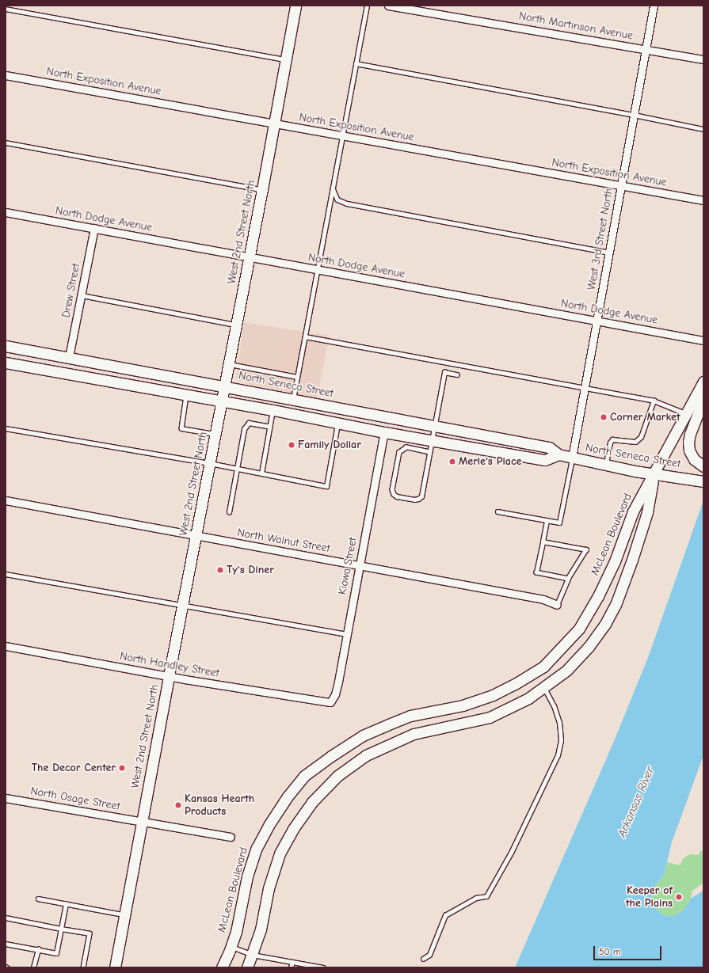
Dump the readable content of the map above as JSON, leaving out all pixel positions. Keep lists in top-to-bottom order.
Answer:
{
  "streets": {
    "main road": ["West 2nd Street North", "North Seneca Street", "McLean Boulevard"],
    "street": [
      "North Martinson Avenue",
      "North Exposition Avenue",
      "North Dodge Avenue",
      "West 3rd Street North",
      "Drew Street",
      "North Walnut Street",
      "Kiowa Street",
      "North Handley Street",
      "North Osage Street"
    ]
  },
  "crossings": [
    ["North Martinson Avenue", "West 3rd Street North"],
    ["North Exposition Avenue", "West 2nd Street North"],
    ["North Exposition Avenue", "West 3rd Street North"],
    ["North Dodge Avenue", "West 2nd Street North"],
    ["North Dodge Avenue", "West 3rd Street North"],
    ["North Dodge Avenue", "Drew Street"],
    ["West 2nd Street North", "North Seneca Street"],
    ["West 2nd Street North", "North Walnut Street"],
    ["West 2nd Street North", "North Handley Street"],
    ["West 2nd Street North", "North Osage Street"],
    ["West 3rd Street North", "North Seneca Street"],
    ["Drew Street", "North Seneca Street"],
    ["North Seneca Street", "McLean Boulevard"],
    ["North Walnut Street", "Kiowa Street"],
    ["Kiowa Street", "North Handley Street"]
  ],
  "water": ["Arkansas River"],
  "places": [
    "Corner Market",
    "Family Dollar",
    "Merle's Place",
    "Ty's Diner",
    "The Decor Center",
    "Kansas Hearth Products",
    "Keeper of the Plains"
  ],
  "scale_bar": "50 m"
}
